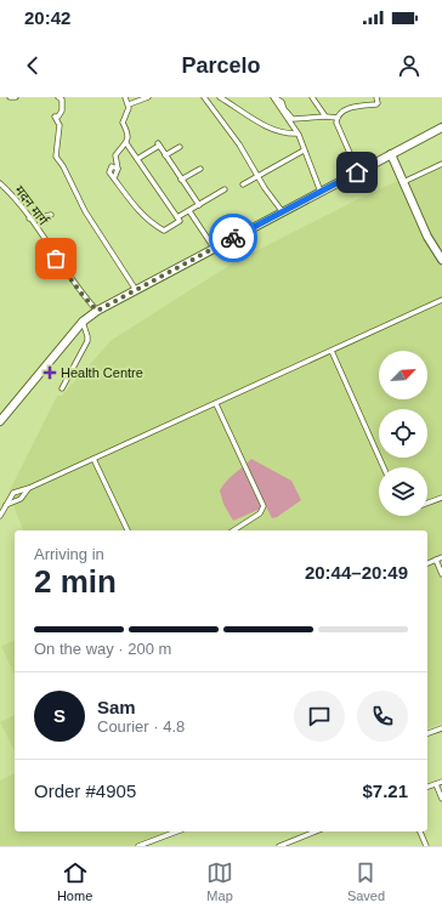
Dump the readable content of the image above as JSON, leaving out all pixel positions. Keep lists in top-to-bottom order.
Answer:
{
  "streets": {
    "street": ["मदन मार्ग"]
  },
  "places": {
    "health": ["Health Centre"]
  },
  "north": "top right",
  "page": {
    "status": "20:42",
    "header": "Parcelo",
    "heading": ["2 min", "Arriving in", "20:44–20:49"],
    "panel": [
      "Sam",
      "Courier · 4.8",
      "Order #4905",
      "$7.21"
    ],
    "bar": "On the way · 200 m",
    "round": "S",
    "tabs": ["Home", "Map", "Saved"]
  }
}
